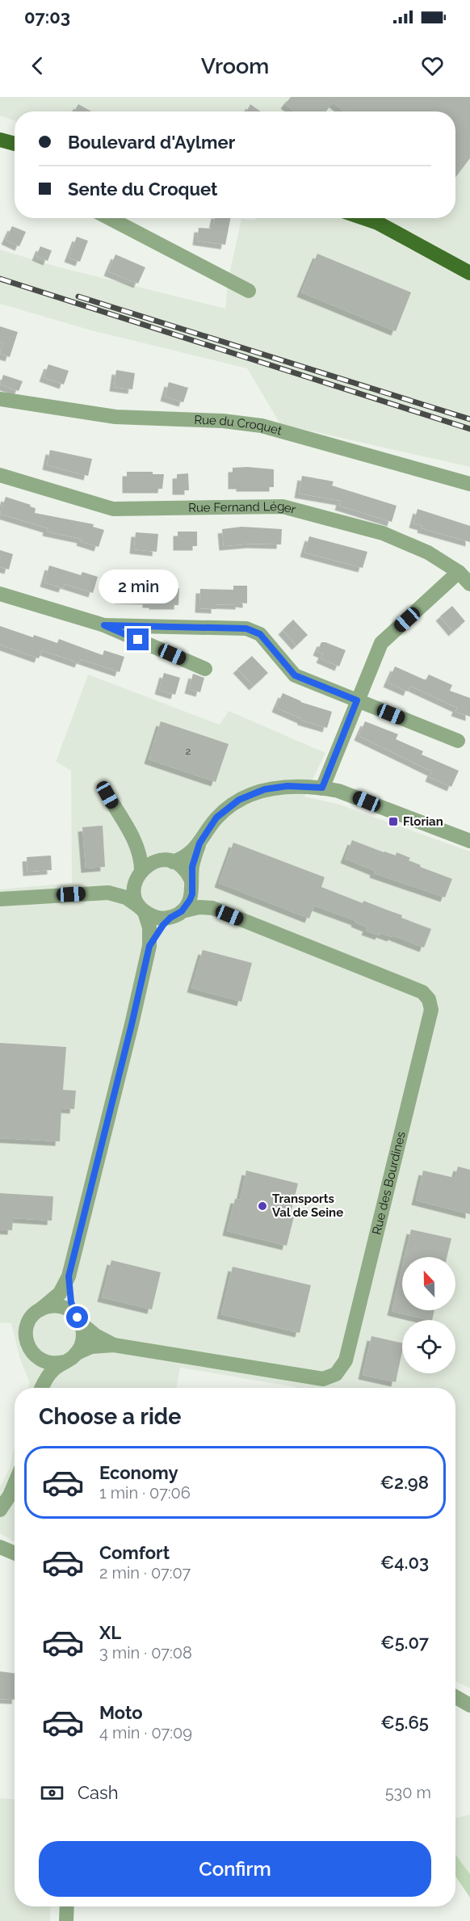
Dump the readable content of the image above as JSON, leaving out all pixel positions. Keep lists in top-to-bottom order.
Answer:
{
  "streets": {
    "street": ["Rue du Croquet", "Rue Fernand Léger", "Rue des Bourdines"]
  },
  "places": {
    "transit": ["Florian"],
    "other": ["Transports Val de Seine"]
  },
  "house_numbers": ["2"],
  "north": "top",
  "page": {
    "status": "07:03",
    "header": "Vroom",
    "banner": ["Boulevard d'Aylmer", "Sente du Croquet"],
    "bubble": "2 min",
    "heading": "Choose a ride",
    "list": [
      {
        "name": "Economy",
        "note": "1 min · 07:06",
        "value": "€2.98"
      },
      {
        "name": "Comfort",
        "note": "2 min · 07:07",
        "value": "€4.03"
      },
      {
        "name": "XL",
        "note": "3 min · 07:08",
        "value": "€5.07"
      },
      {
        "name": "Moto",
        "note": "4 min · 07:09",
        "value": "€5.65"
      }
    ],
    "pay": ["Cash", "530 m"],
    "buttons": "Confirm"
  }
}
